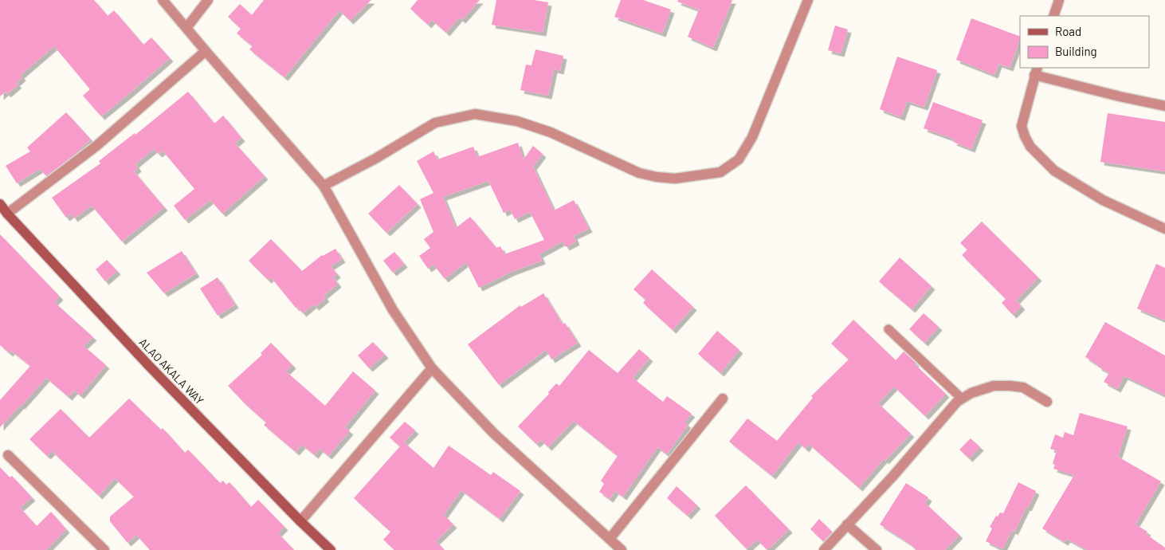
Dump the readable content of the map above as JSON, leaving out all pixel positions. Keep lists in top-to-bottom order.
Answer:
{
  "streets": {
    "street": ["ALAO AKALA WAY"]
  },
  "legend": ["Road", "Building"]
}
